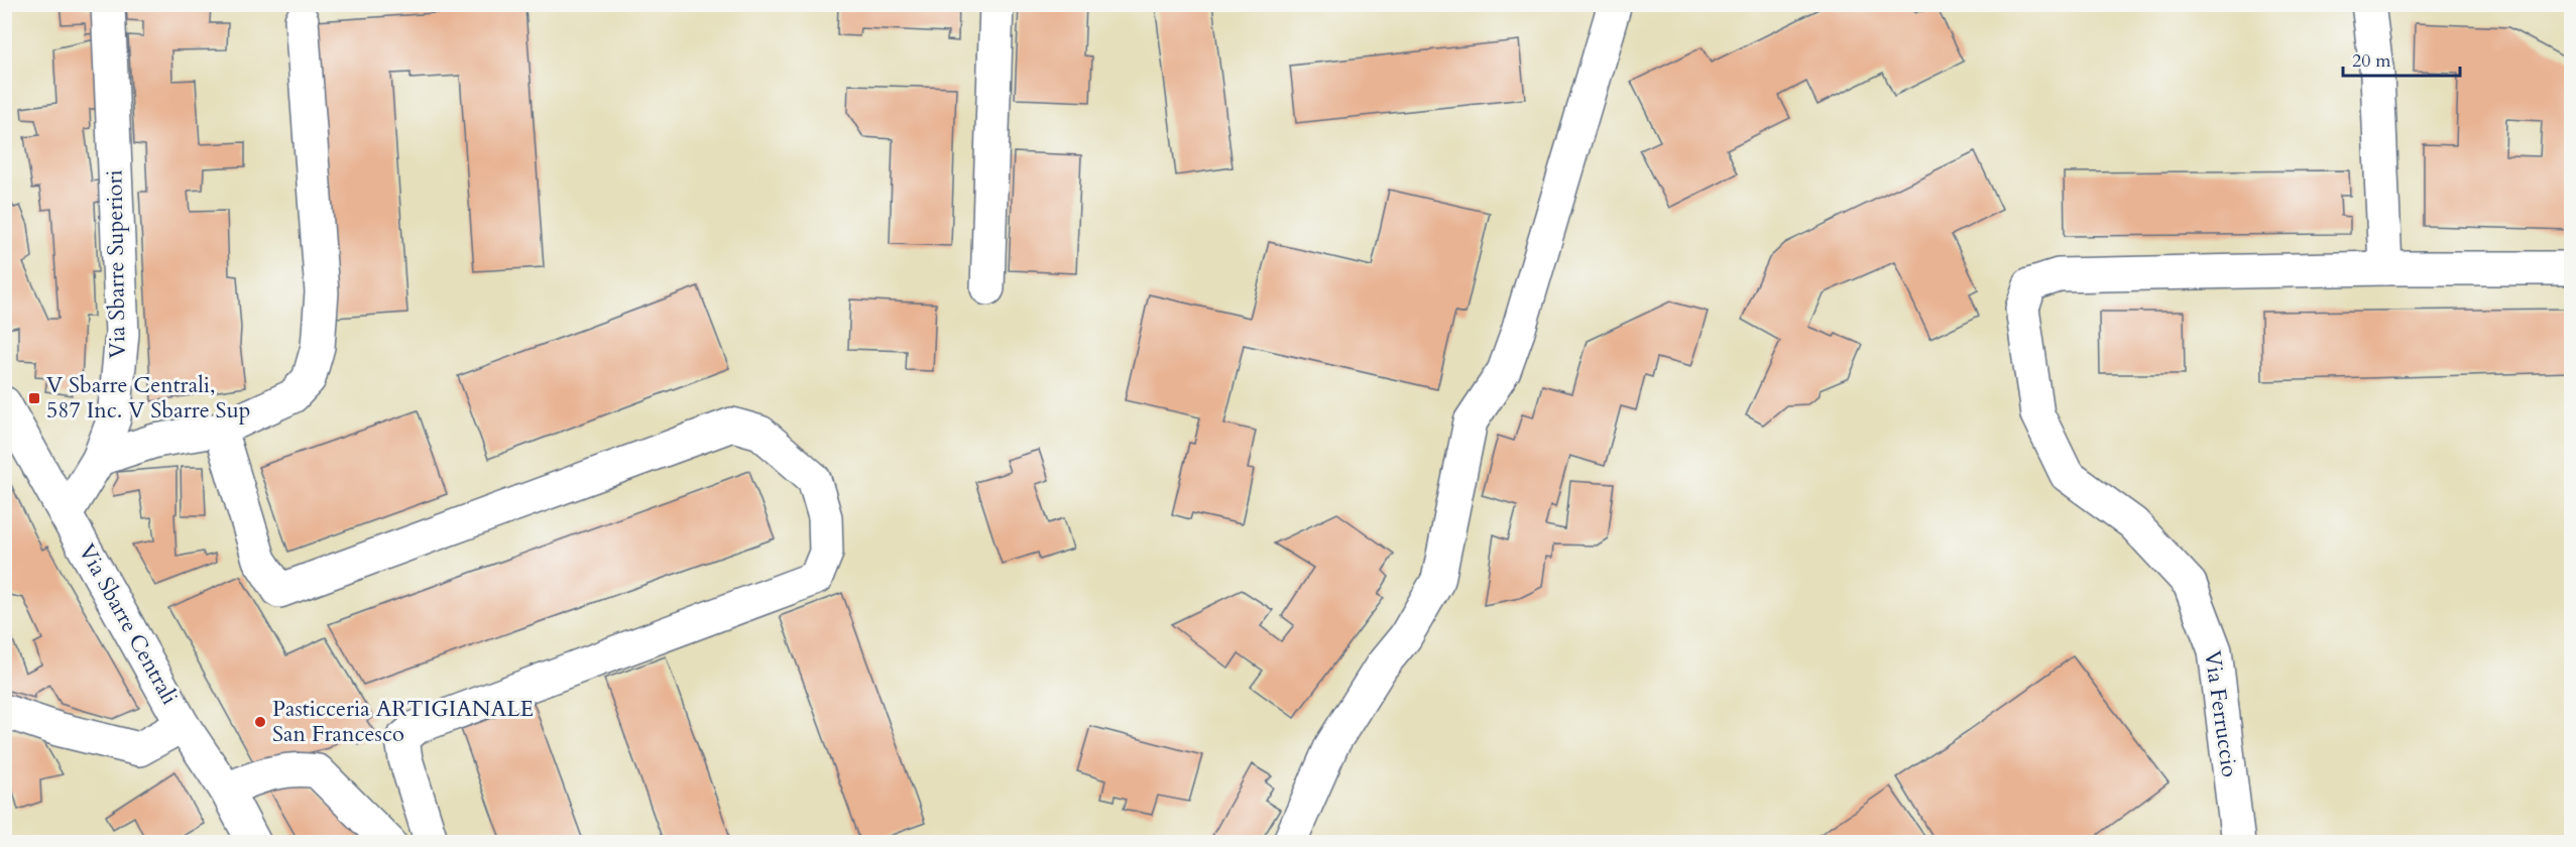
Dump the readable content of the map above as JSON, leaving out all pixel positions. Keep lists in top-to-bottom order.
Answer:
{
  "streets": {
    "street": ["Via Sbarre Superiori", "Via Sbarre Centrali", "Via Ferruccio"]
  },
  "crossings": [
    ["Via Sbarre Superiori", "Via Sbarre Centrali"]
  ],
  "places": {
    "transit": ["V Sbarre Centrali, 587 Inc. V Sbarre Sup"],
    "other": ["Pasticceria ARTIGIANALE San Francesco"]
  },
  "scale_bar": "20 m"
}
